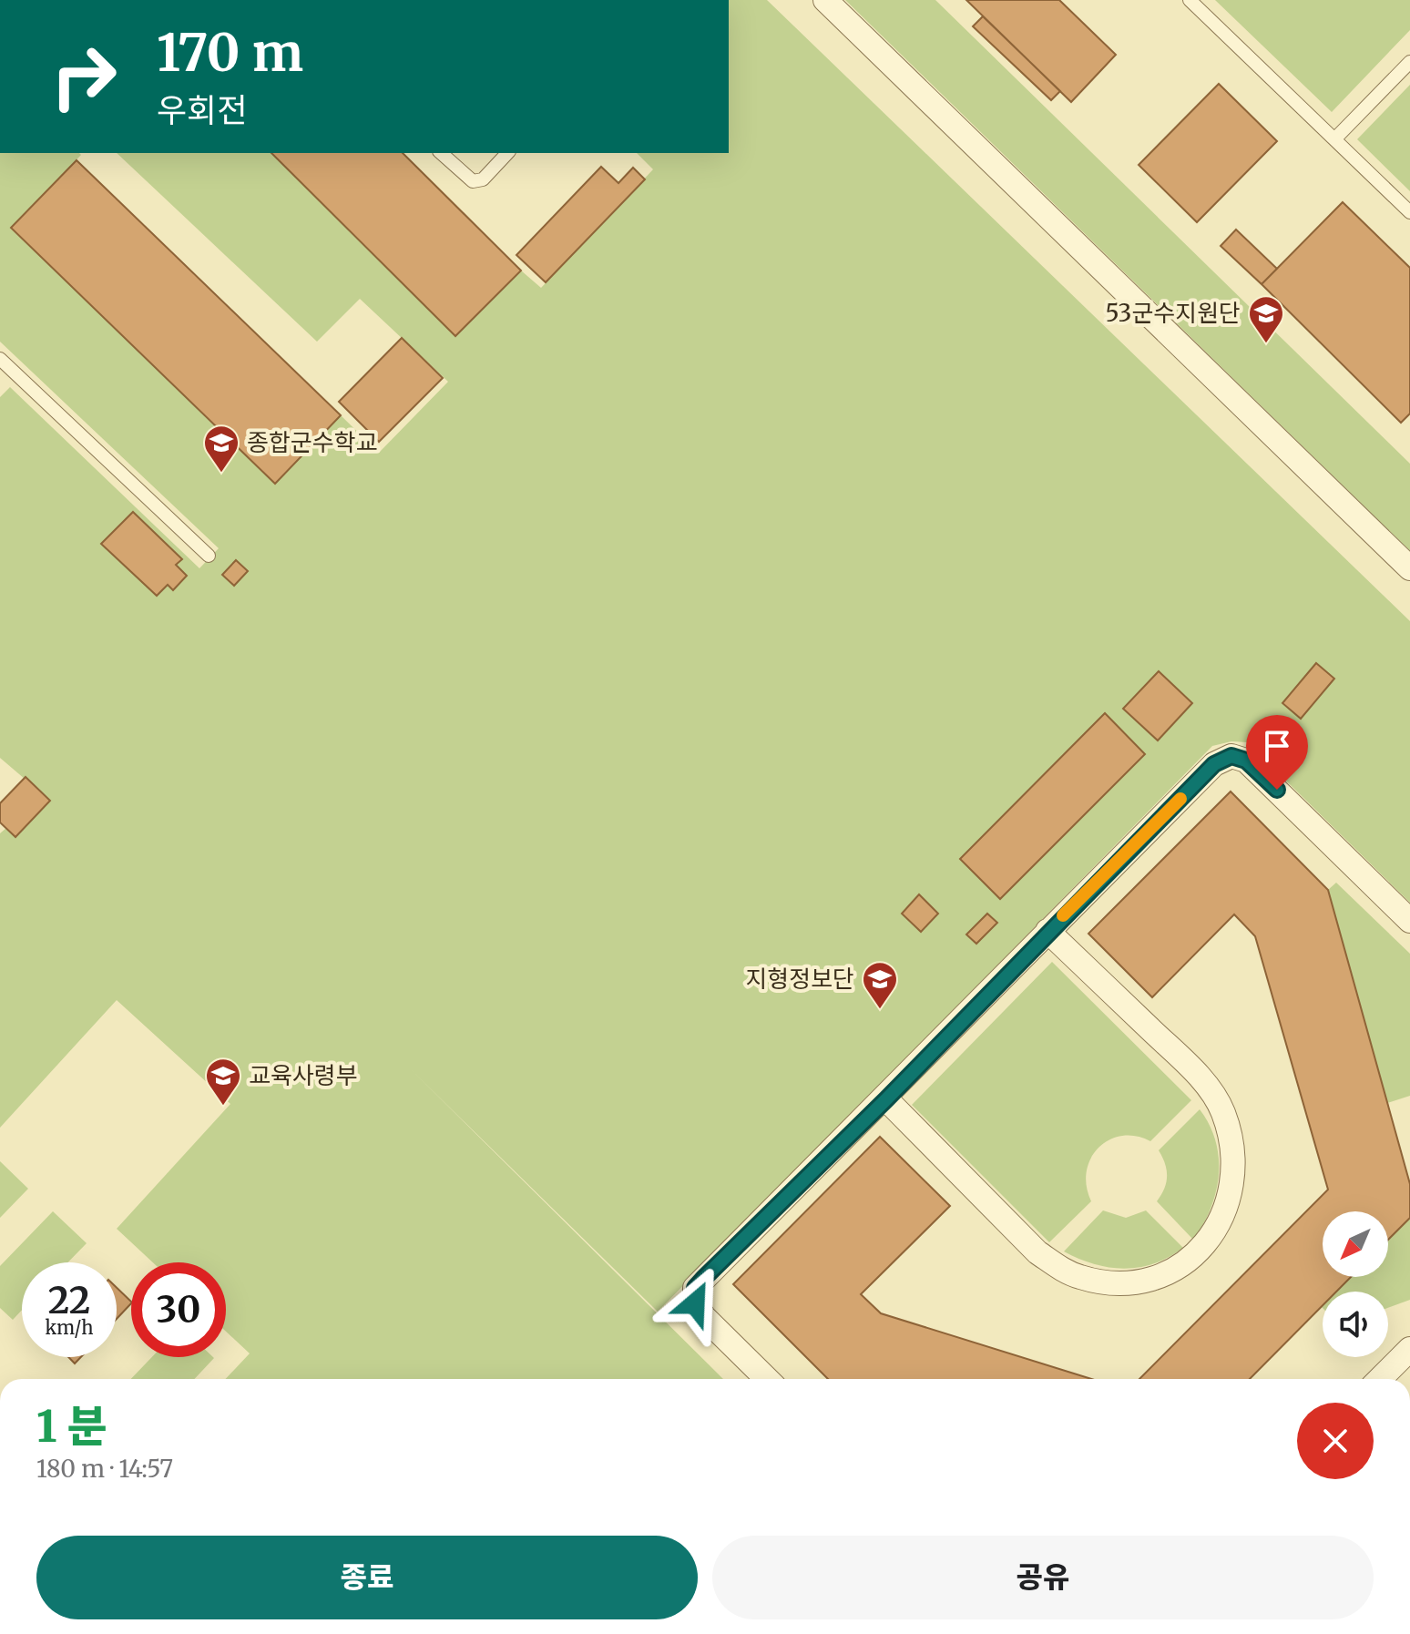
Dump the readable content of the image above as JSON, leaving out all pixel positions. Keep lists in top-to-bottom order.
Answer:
{
  "places": {
    "school or university": [
      "53군수지원단",
      "종합군수학교",
      "지형정보단",
      "교육사령부"
    ]
  },
  "north": "bottom left",
  "page": {
    "turn": ["170 m", "우회전"],
    "speed": "22 km/h",
    "limit": "30",
    "heading": ["1 분", "180 m · 14:57"],
    "buttons": ["종료", "공유"]
  }
}
